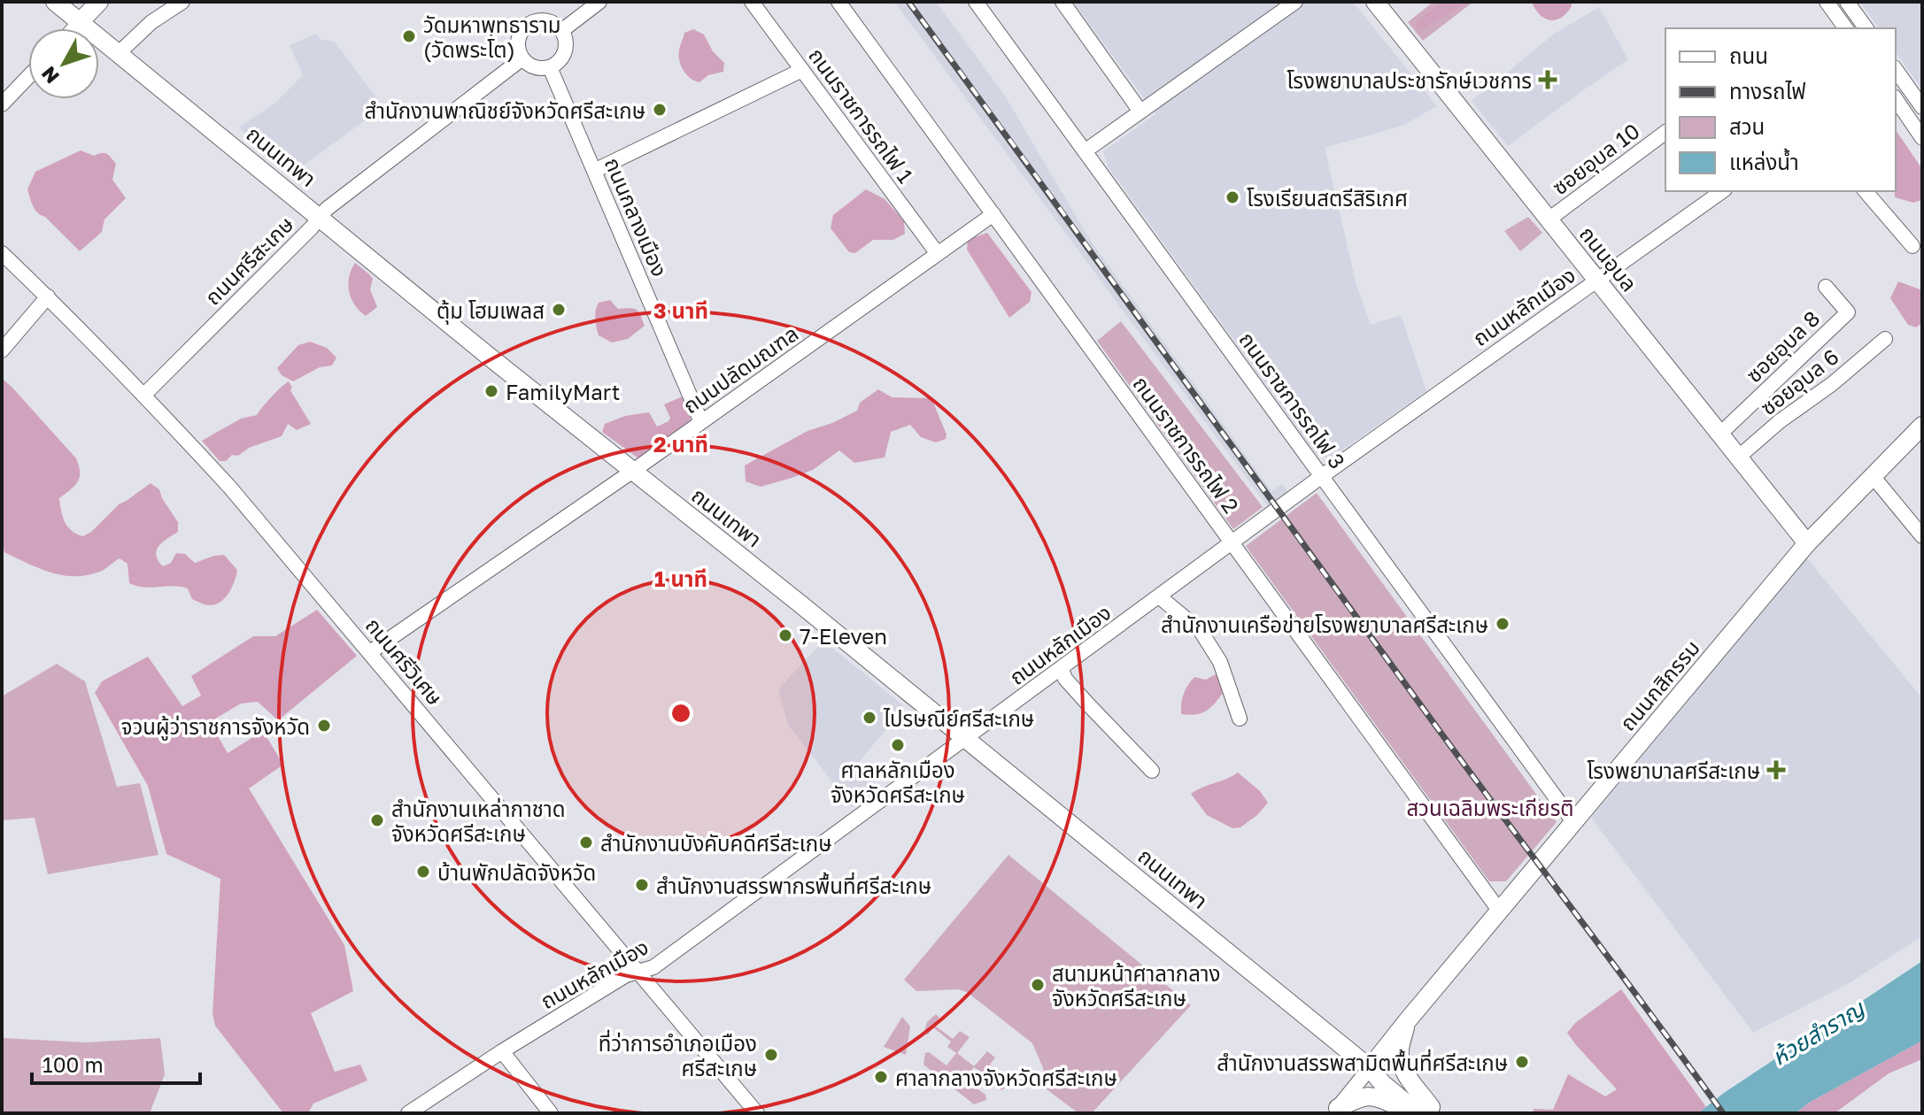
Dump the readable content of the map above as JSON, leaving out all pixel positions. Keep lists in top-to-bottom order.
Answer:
{
  "streets": {
    "main road": ["ถนนเทพา", "ถนนอุบล", "ถนนกสิกรรม"],
    "street": [
      "ถนนราชการรถไฟ 1",
      "ซอยอุบล 10",
      "ถนนกลางเมือง",
      "ถนนศรีสะเกษ",
      "ถนนหลักเมือง",
      "ซอยอุบล 8",
      "ถนนปลัดมณฑล",
      "ซอยอุบล 6",
      "ถนนราชการรถไฟ 3",
      "ถนนราชการรถไฟ 2",
      "ถนนศรีวิเศษ"
    ]
  },
  "crossings": [
    ["ถนนราชการรถไฟ 1", "ถนนปลัดมณฑล"],
    ["ถนนเทพา", "ถนนศรีสะเกษ"],
    ["ถนนเทพา", "ถนนหลักเมือง"],
    ["ถนนเทพา", "ถนนปลัดมณฑล"],
    ["ถนนเทพา", "ถนนกสิกรรม"],
    ["ซอยอุบล 10", "ถนนอุบล"],
    ["ถนนกลางเมือง", "ถนนศรีสะเกษ"],
    ["ถนนกลางเมือง", "ถนนปลัดมณฑล"],
    ["ถนนอุบล", "ถนนหลักเมือง"],
    ["ถนนอุบล", "ซอยอุบล 8"],
    ["ถนนอุบล", "ซอยอุบล 6"],
    ["ถนนอุบล", "ถนนกสิกรรม"],
    ["ถนนศรีสะเกษ", "ถนนศรีวิเศษ"],
    ["ถนนหลักเมือง", "ถนนราชการรถไฟ 3"],
    ["ถนนหลักเมือง", "ถนนราชการรถไฟ 2"],
    ["ถนนหลักเมือง", "ถนนศรีวิเศษ"],
    ["ถนนปลัดมณฑล", "ถนนราชการรถไฟ 2"],
    ["ถนนปลัดมณฑล", "ถนนศรีวิเศษ"],
    ["ถนนราชการรถไฟ 3", "ถนนกสิกรรม"],
    ["ถนนราชการรถไฟ 2", "ถนนกสิกรรม"]
  ],
  "water": ["ห้วยสำราญ"],
  "parks": ["สวนเฉลิมพระเกียรติ"],
  "places": {
    "other": [
      "วัดมหาพุทธาราม (วัดพระโต)",
      "สำนักงานพาณิชย์จังหวัดศรีสะเกษ",
      "โรงเรียนสตรีสิริเกศ",
      "ตุ้ม โฮมเพลส",
      "FamilyMart",
      "สำนักงานเครือข่ายโรงพยาบาลศรีสะเกษ",
      "7-Eleven",
      "ไปรษณีย์ศรีสะเกษ",
      "จวนผู้ว่าราชการจังหวัด",
      "ศาลหลักเมือง จังหวัดศรีสะเกษ",
      "สำนักงานเหล่ากาชาด จังหวัดศรีสะเกษ",
      "สำนักงานบังคับคดีศรีสะเกษ",
      "บ้านพักปลัดจังหวัด",
      "สำนักงานสรรพากรพื้นที่ศรีสะเกษ",
      "สนามหน้าศาลากลาง จังหวัดศรีสะเกษ",
      "ที่ว่าการอำเภอเมือง ศรีสะเกษ",
      "สำนักงานสรรพสามิตพื้นที่ศรีสะเกษ",
      "ศาลากลางจังหวัดศรีสะเกษ"
    ],
    "health": ["โรงพยาบาลประชารักษ์เวชการ", "โรงพยาบาลศรีสะเกษ"]
  },
  "legend": [
    "ถนน",
    "ทางรถไฟ",
    "สวน",
    "แหล่งน้ำ"
  ],
  "scale_bar": "100 m",
  "north": "bottom left",
  "rings": ["3 นาที", "2 นาที", "1 นาที"]
}
